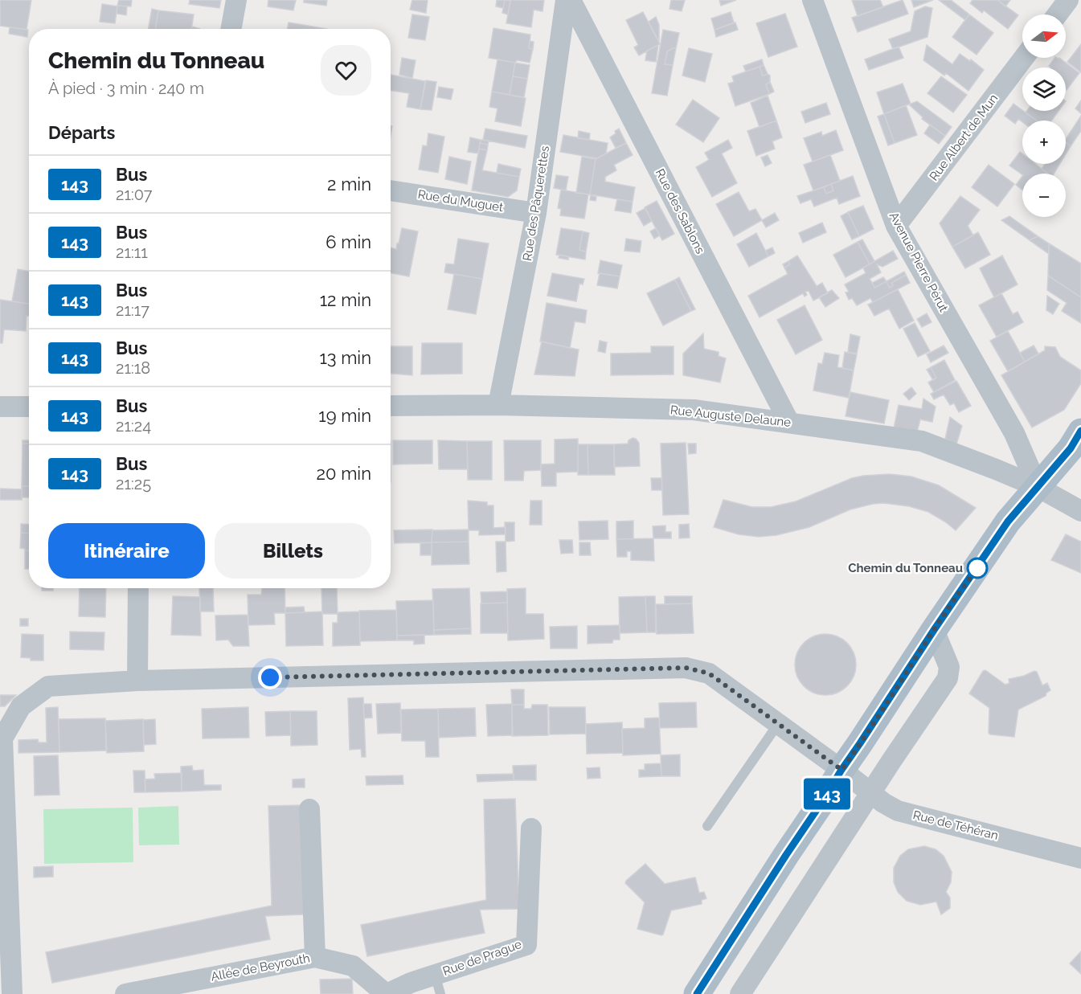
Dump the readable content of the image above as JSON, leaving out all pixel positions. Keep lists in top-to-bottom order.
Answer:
{
  "streets": {
    "street": [
      "Rue Albert de Mun",
      "Rue du Muguet",
      "Rue des Pâquerettes",
      "Rue des Sablons",
      "Avenue Pierre Pérut",
      "Rue Auguste Delaune",
      "Rue de Téhéran",
      "Rue de Prague",
      "Allée de Beyrouth"
    ]
  },
  "crossings": [
    ["Rue Albert de Mun", "Avenue Pierre Pérut"],
    ["Rue du Muguet", "Rue des Pâquerettes"],
    ["Rue des Pâquerettes", "Rue Auguste Delaune"],
    ["Rue des Sablons", "Rue Auguste Delaune"],
    ["Avenue Pierre Pérut", "Rue Auguste Delaune"],
    ["Rue de Prague", "Allée de Beyrouth"]
  ],
  "places": ["Chemin du Tonneau"],
  "lines": ["bus line 143"],
  "north": "right",
  "page": {
    "on_map": "143",
    "map_buttons": ["+", "−"],
    "heading": [
      ["Chemin du Tonneau", "À pied · 3 min · 240 m"],
      "Départs"
    ],
    "list": [
      {
        "mark": "143",
        "name": "Bus",
        "note": "21:07",
        "value": "2 min"
      },
      {
        "mark": "143",
        "name": "Bus",
        "note": "21:11",
        "value": "6 min"
      },
      {
        "mark": "143",
        "name": "Bus",
        "note": "21:17",
        "value": "12 min"
      },
      {
        "mark": "143",
        "name": "Bus",
        "note": "21:18",
        "value": "13 min"
      },
      {
        "mark": "143",
        "name": "Bus",
        "note": "21:24",
        "value": "19 min"
      },
      {
        "mark": "143",
        "name": "Bus",
        "note": "21:25",
        "value": "20 min"
      }
    ],
    "buttons": ["Itinéraire", "Billets"]
  }
}
